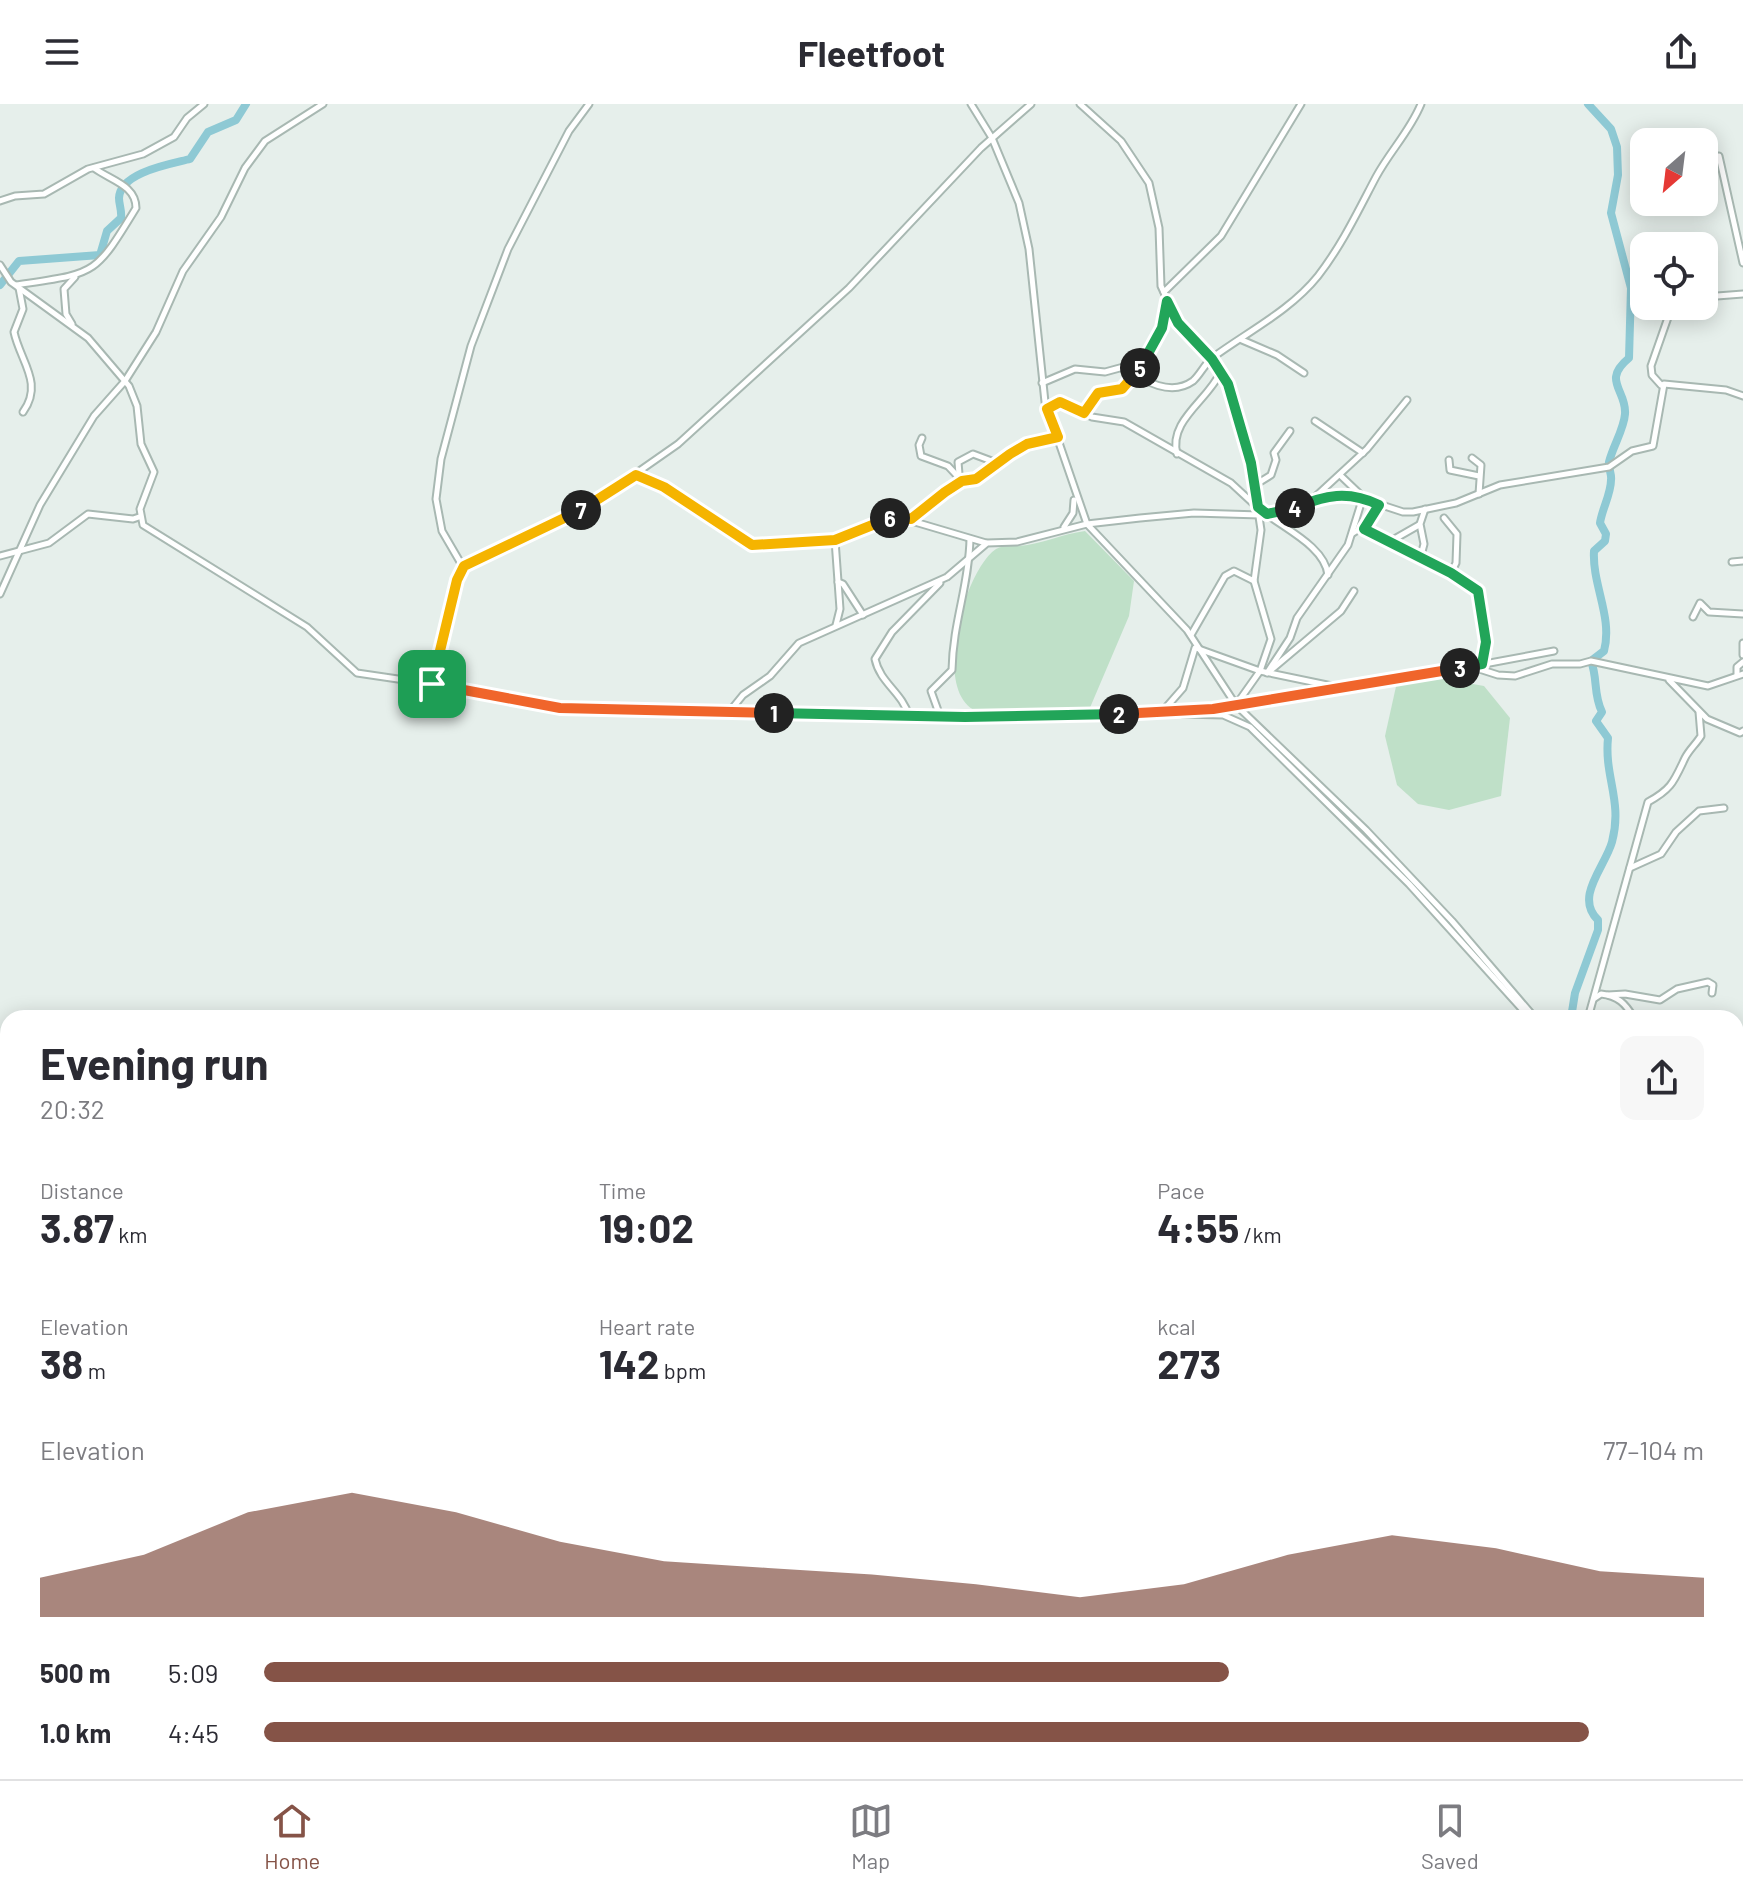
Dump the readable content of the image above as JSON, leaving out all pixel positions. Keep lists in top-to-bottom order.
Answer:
{
  "north": "bottom left",
  "page": {
    "header": "Fleetfoot",
    "pins": [
      "5",
      "4",
      "7",
      "6",
      "3",
      "1",
      "2"
    ],
    "heading": ["Evening run", "20:32"],
    "stats": [
      ["Distance", "3.87 km"],
      ["Time", "19:02"],
      ["Pace", "4:55 /km"],
      ["Elevation", "38 m"],
      ["Heart rate", "142 bpm"],
      ["kcal", "273"]
    ],
    "chart": ["Elevation", "77–104 m"],
    "list": [
      {
        "name": "500 m",
        "note": "5:09"
      },
      {
        "name": "1.0 km",
        "note": "4:45"
      }
    ],
    "tabs": ["Home", "Map", "Saved"]
  }
}
